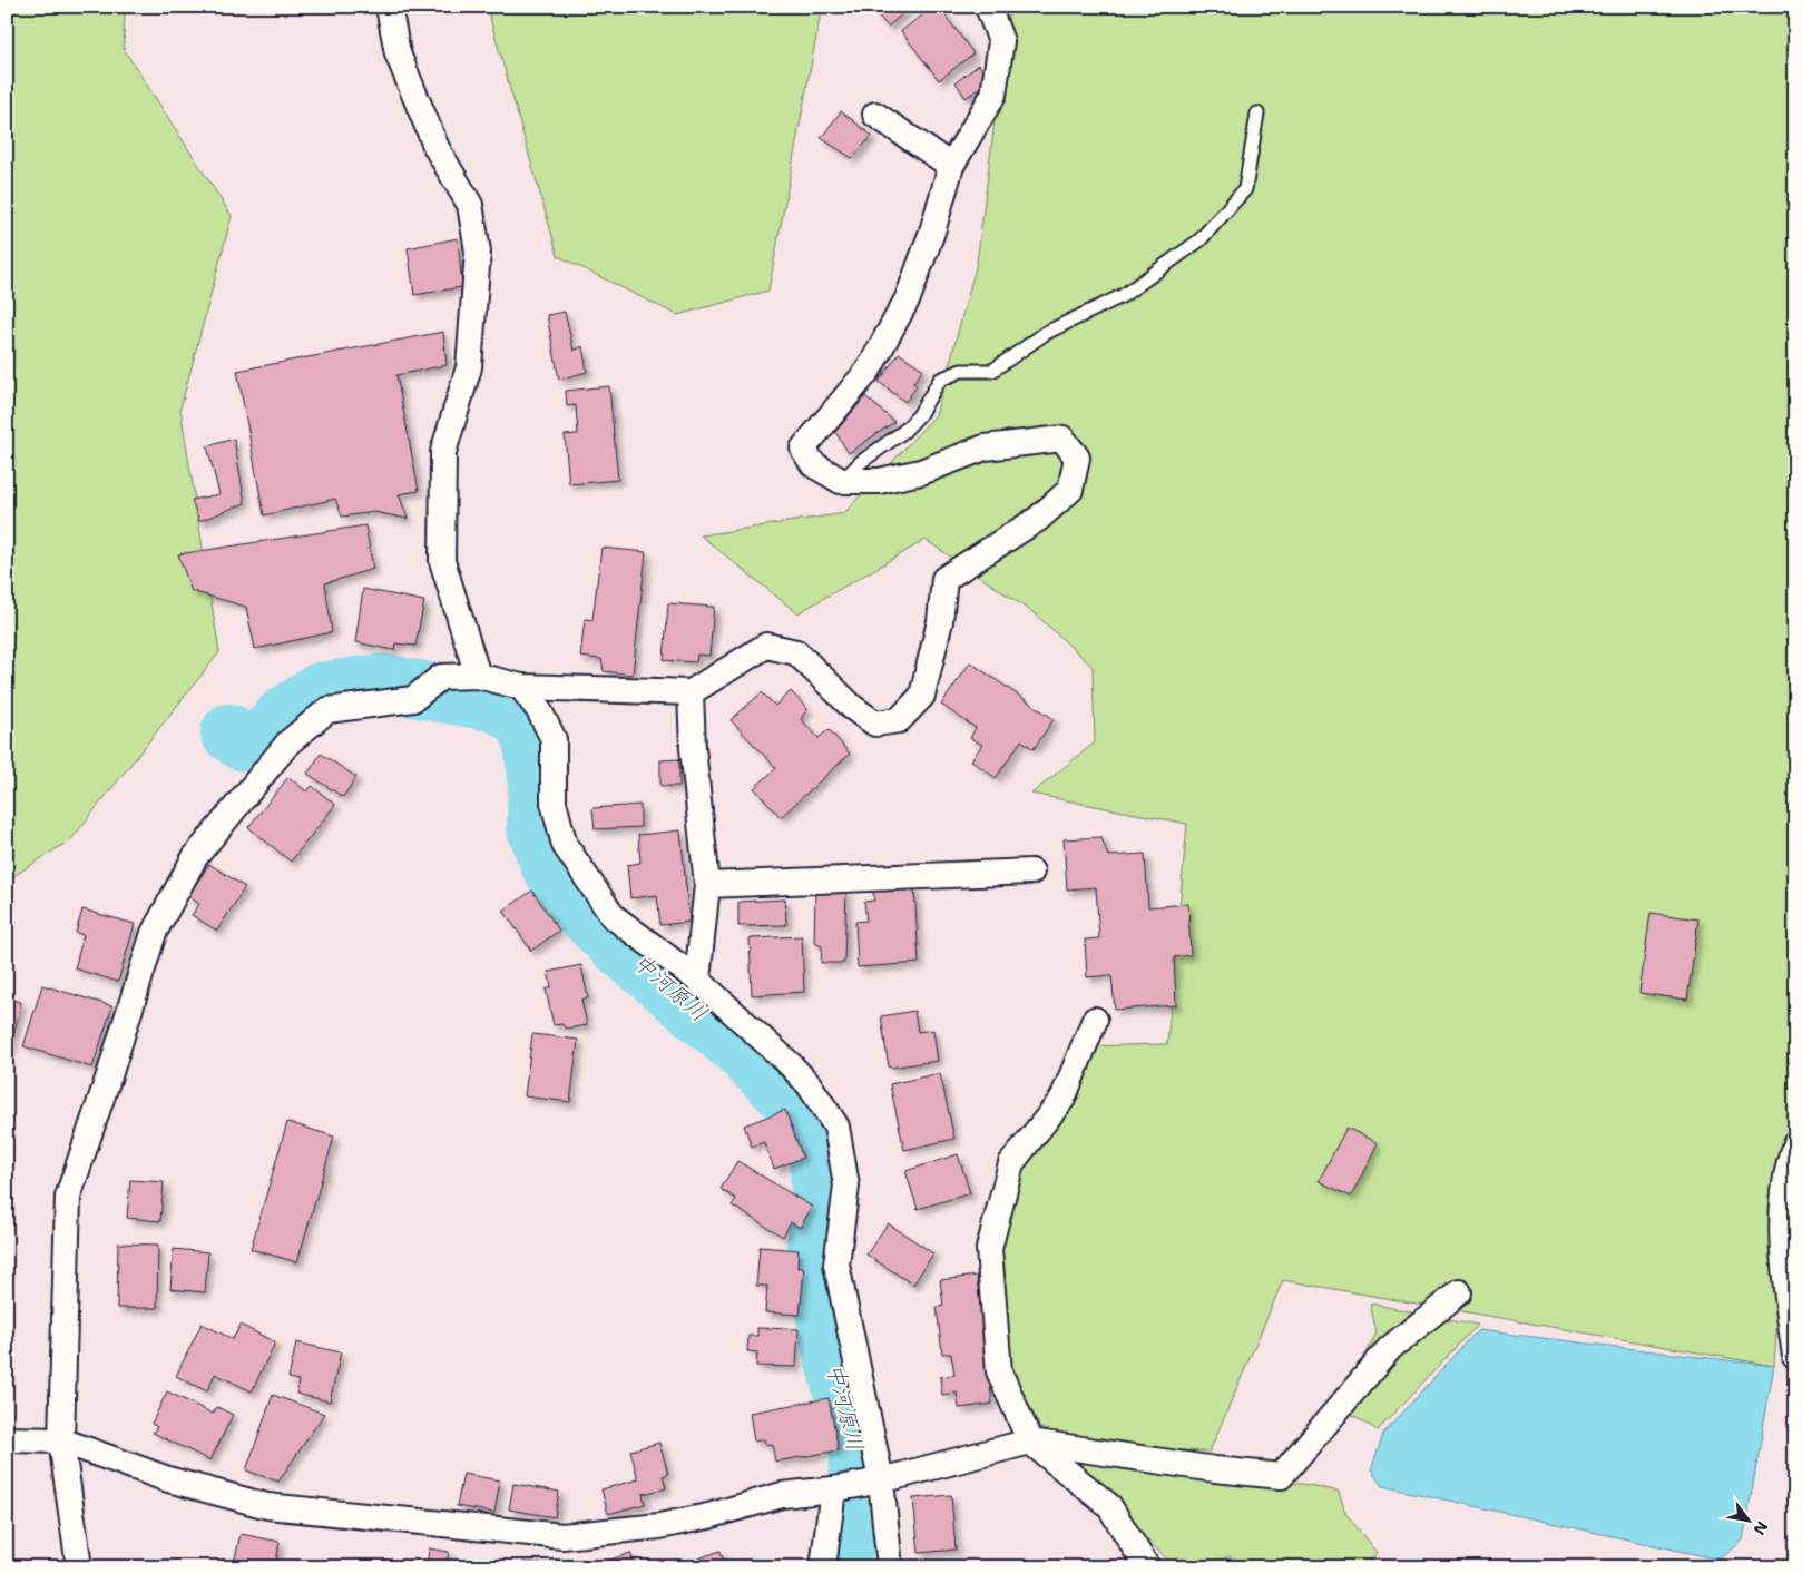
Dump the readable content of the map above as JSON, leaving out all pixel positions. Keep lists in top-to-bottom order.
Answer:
{
  "water": ["中河原川"],
  "north": "bottom right"
}
